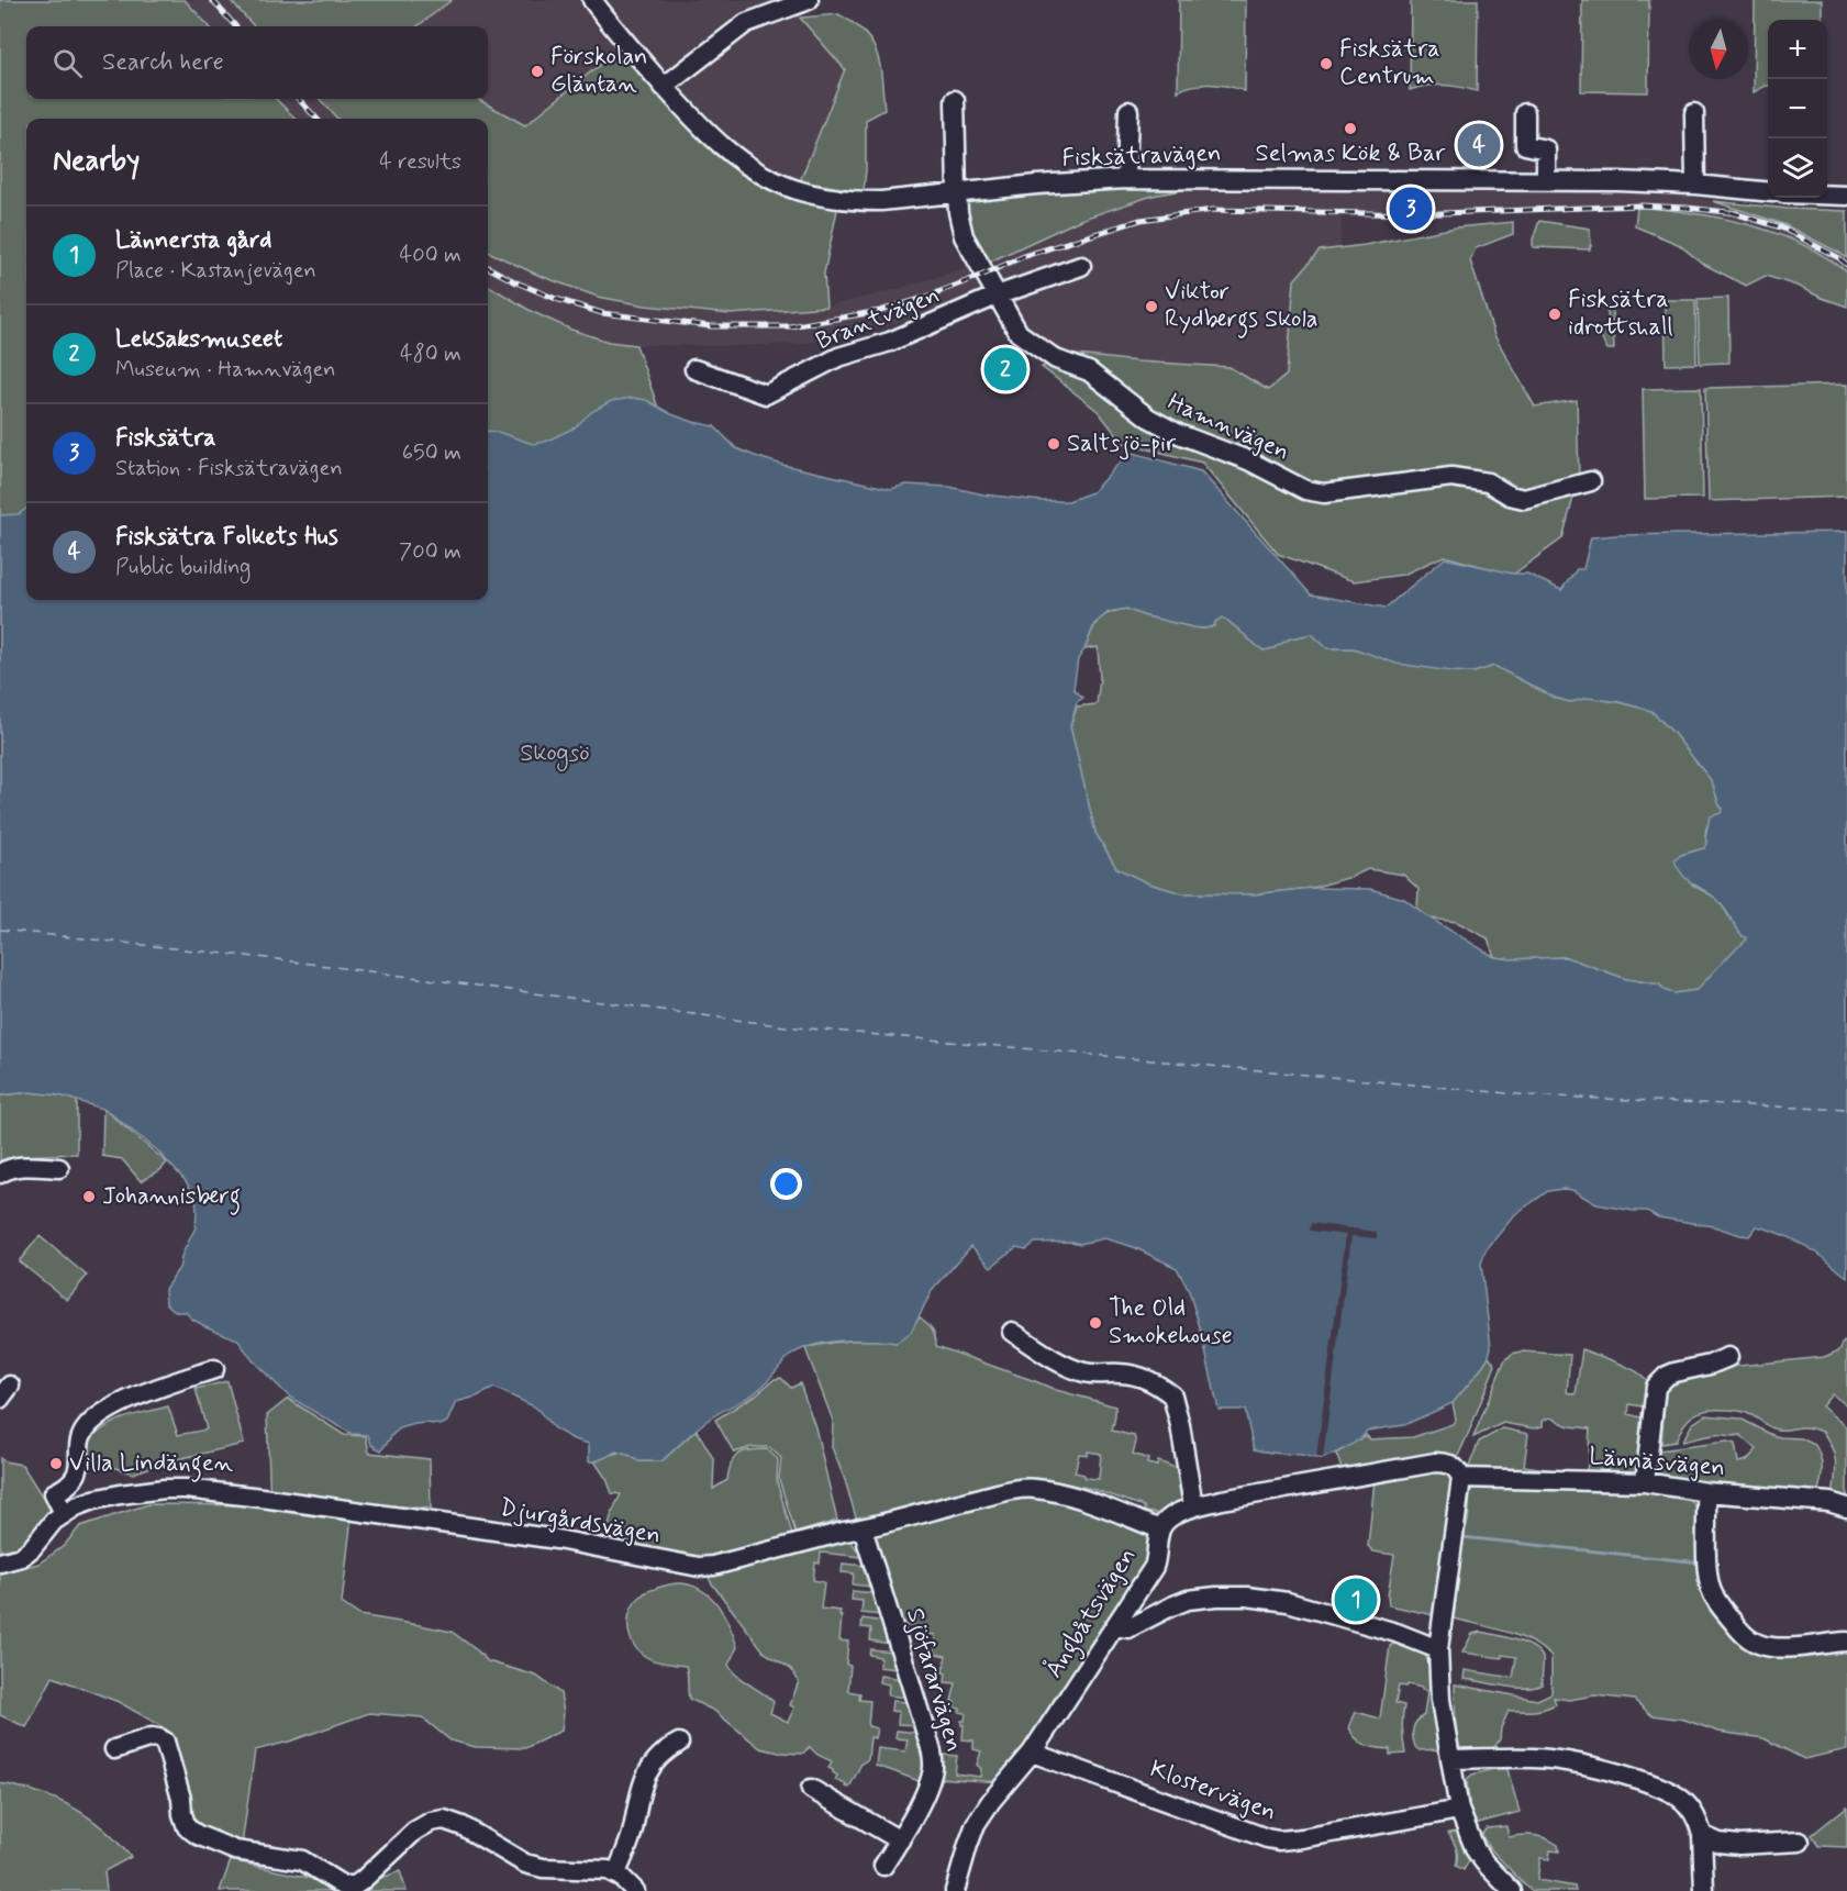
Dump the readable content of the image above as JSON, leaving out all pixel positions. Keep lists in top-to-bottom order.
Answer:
{
  "streets": {
    "street": [
      "Fisksätravägen",
      "Brantvägen",
      "Hamnvägen",
      "Lännäsvägen",
      "Djurgårdsvägen",
      "Ångbåtsvägen",
      "Sjöfararvägen",
      "Klostervägen"
    ]
  },
  "crossings": [
    ["Fisksätravägen", "Hamnvägen"],
    ["Brantvägen", "Hamnvägen"],
    ["Lännäsvägen", "Ångbåtsvägen"],
    ["Djurgårdsvägen", "Ångbåtsvägen"],
    ["Djurgårdsvägen", "Sjöfararvägen"],
    ["Ångbåtsvägen", "Klostervägen"]
  ],
  "parks": ["Skogsö"],
  "places": [
    "Fisksätra Centrum",
    "Förskolan Gläntan",
    "Selmas Kök & Bar",
    "Viktor Rydbergs Skola",
    "Fisksätra idrottshall",
    "Saltsjö-pir",
    "Johannisberg",
    "The Old Smokehouse",
    "Villa Lindängen"
  ],
  "north": "bottom",
  "page": {
    "map_buttons": ["+", "−"],
    "search": "Search here",
    "heading": ["Nearby", "4 results"],
    "pins": [
      "4",
      "3",
      "2",
      "1"
    ],
    "list": [
      {
        "mark": "1",
        "name": "Lännersta gård",
        "note": "Place · Kastanjevägen",
        "value": "400 m"
      },
      {
        "mark": "2",
        "name": "Leksaksmuseet",
        "note": "Museum · Hamnvägen",
        "value": "480 m"
      },
      {
        "mark": "3",
        "name": "Fisksätra",
        "note": "Station · Fisksätravägen",
        "value": "650 m"
      },
      {
        "mark": "4",
        "name": "Fisksätra Folkets Hus",
        "note": "Public building",
        "value": "700 m"
      }
    ]
  }
}
